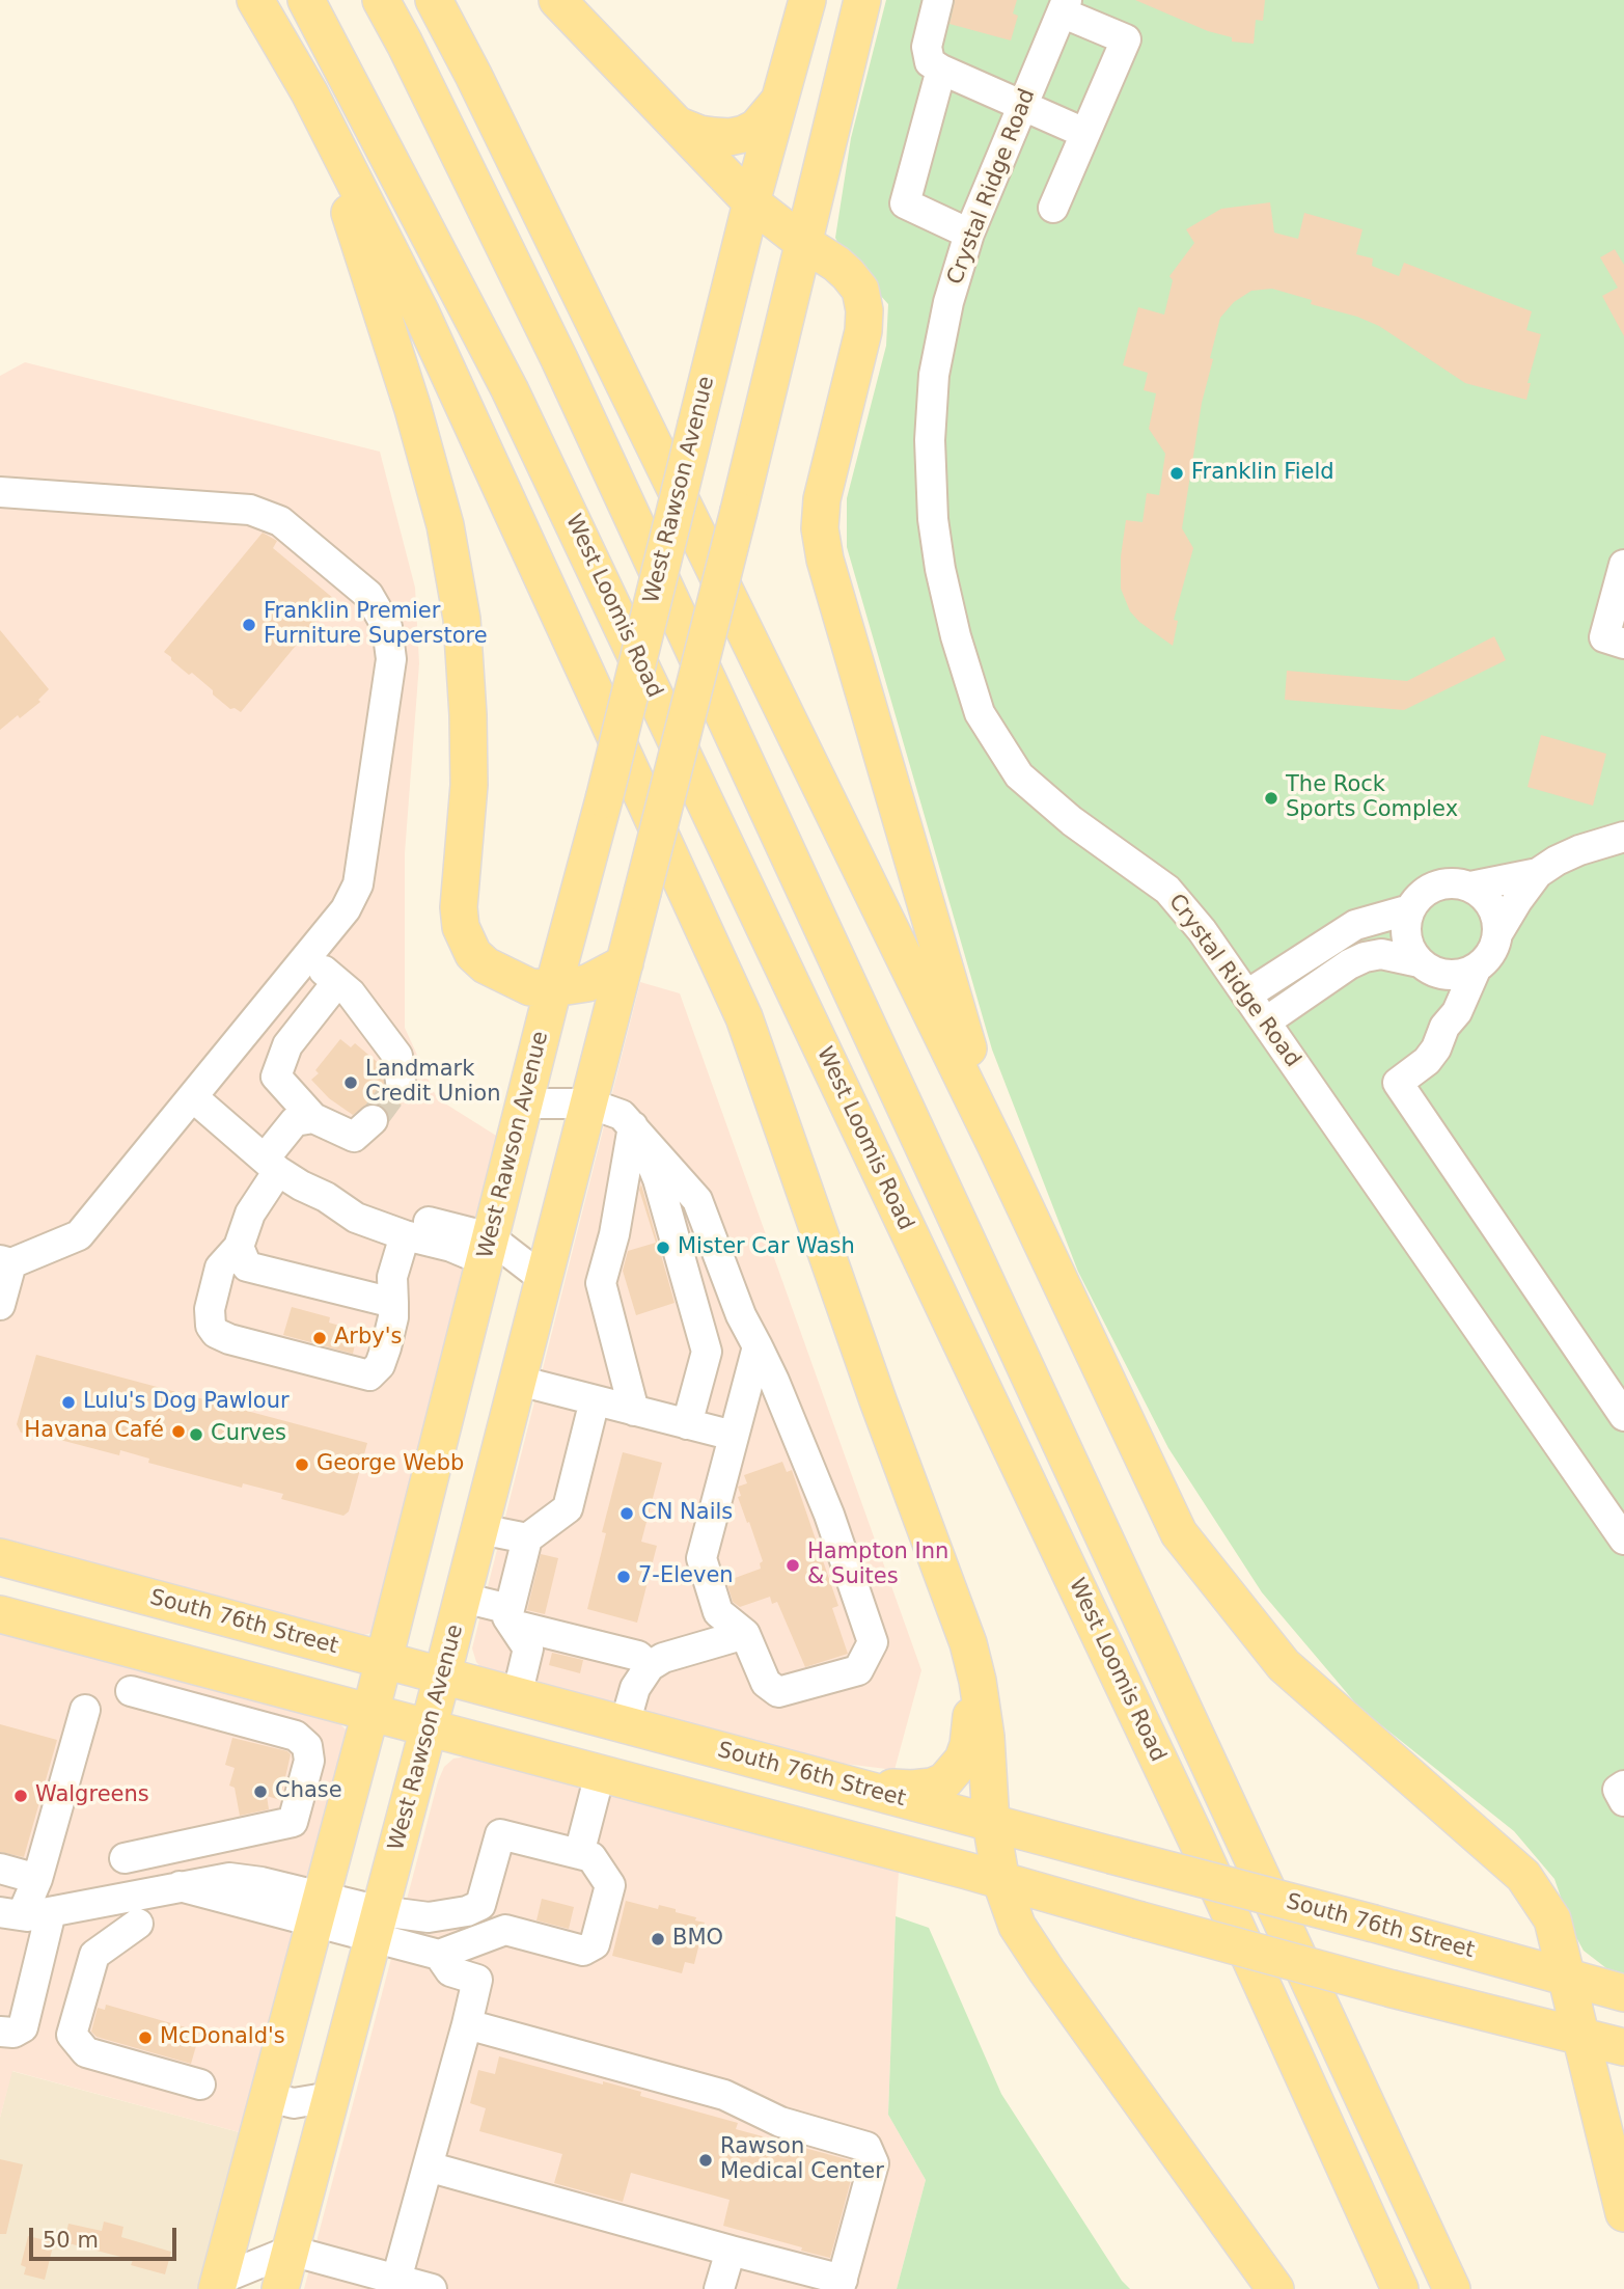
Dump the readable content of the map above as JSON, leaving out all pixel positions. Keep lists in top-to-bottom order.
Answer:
{
  "streets": {
    "main road": ["West Rawson Avenue", "West Loomis Road", "South 76th Street"],
    "street": ["Crystal Ridge Road"]
  },
  "crossings": [
    ["West Rawson Avenue", "South 76th Street"]
  ],
  "places": [
    "Franklin Field",
    "Franklin Premier Furniture Superstore",
    "The Rock Sports Complex",
    "Landmark Credit Union",
    "Mister Car Wash",
    "Arby's",
    "Lulu's Dog Pawlour",
    "Havana Café",
    "Curves",
    "George Webb",
    "CN Nails",
    "Hampton Inn & Suites",
    "7-Eleven",
    "Chase",
    "Walgreens",
    "BMO",
    "McDonald's",
    "Rawson Medical Center"
  ],
  "scale_bar": "50 m"
}
